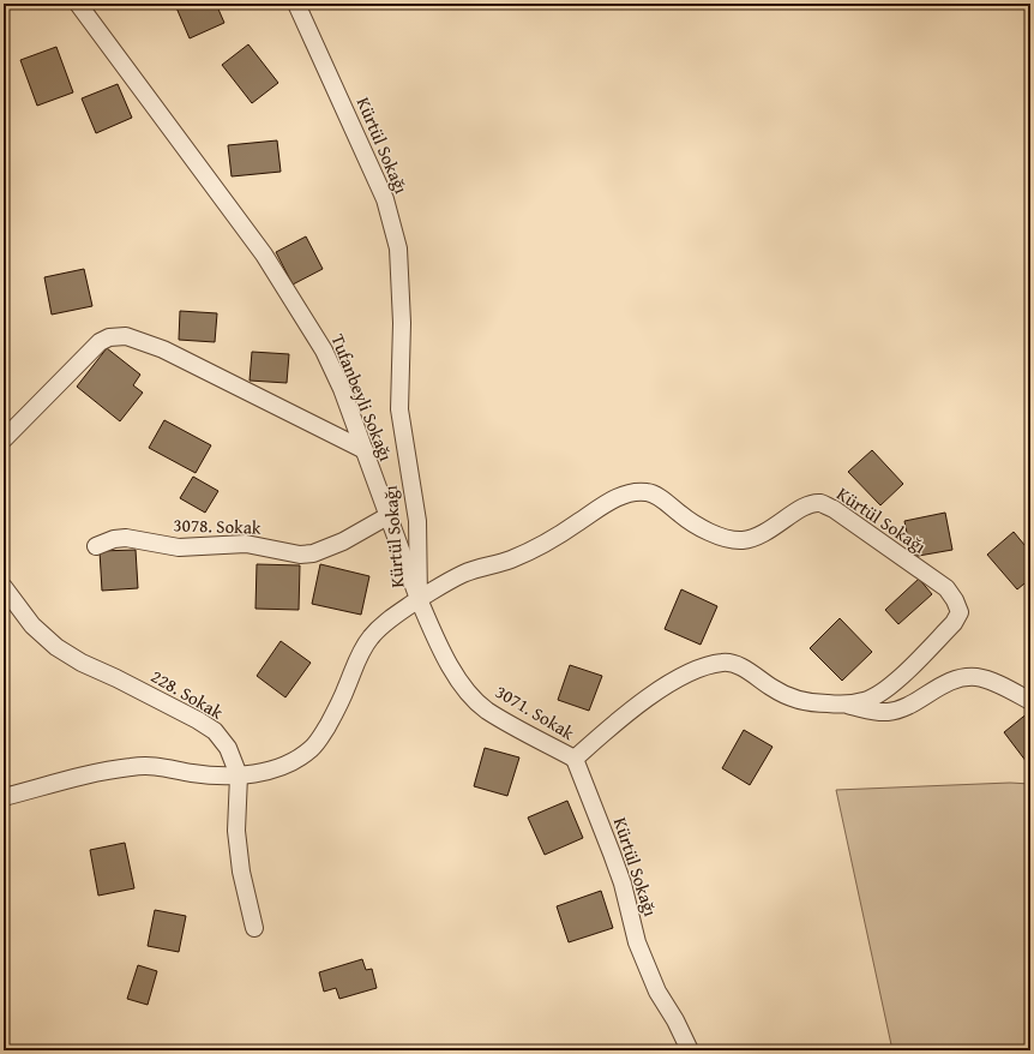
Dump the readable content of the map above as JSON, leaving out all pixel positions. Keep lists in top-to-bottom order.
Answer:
{
  "streets": {
    "street": [
      "Kürtül Sokağı",
      "Tufanbeyli Sokağı",
      "3078. Sokak",
      "228. Sokak",
      "3071. Sokak"
    ]
  },
  "crossings": [
    ["Kürtül Sokağı", "Tufanbeyli Sokağı"],
    ["Kürtül Sokağı", "3071. Sokak"],
    ["Tufanbeyli Sokağı", "3078. Sokak"],
    ["Tufanbeyli Sokağı", "3071. Sokak"]
  ]
}
